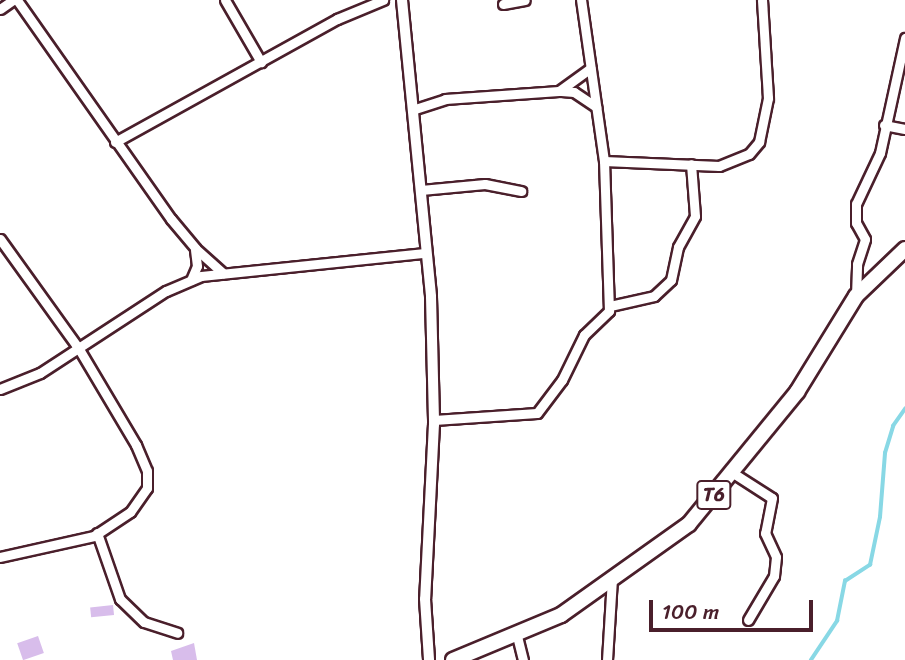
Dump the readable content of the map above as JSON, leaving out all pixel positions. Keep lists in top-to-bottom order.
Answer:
{
  "streets": {
    "highway": ["T6"]
  },
  "scale_bar": "100 m"
}
